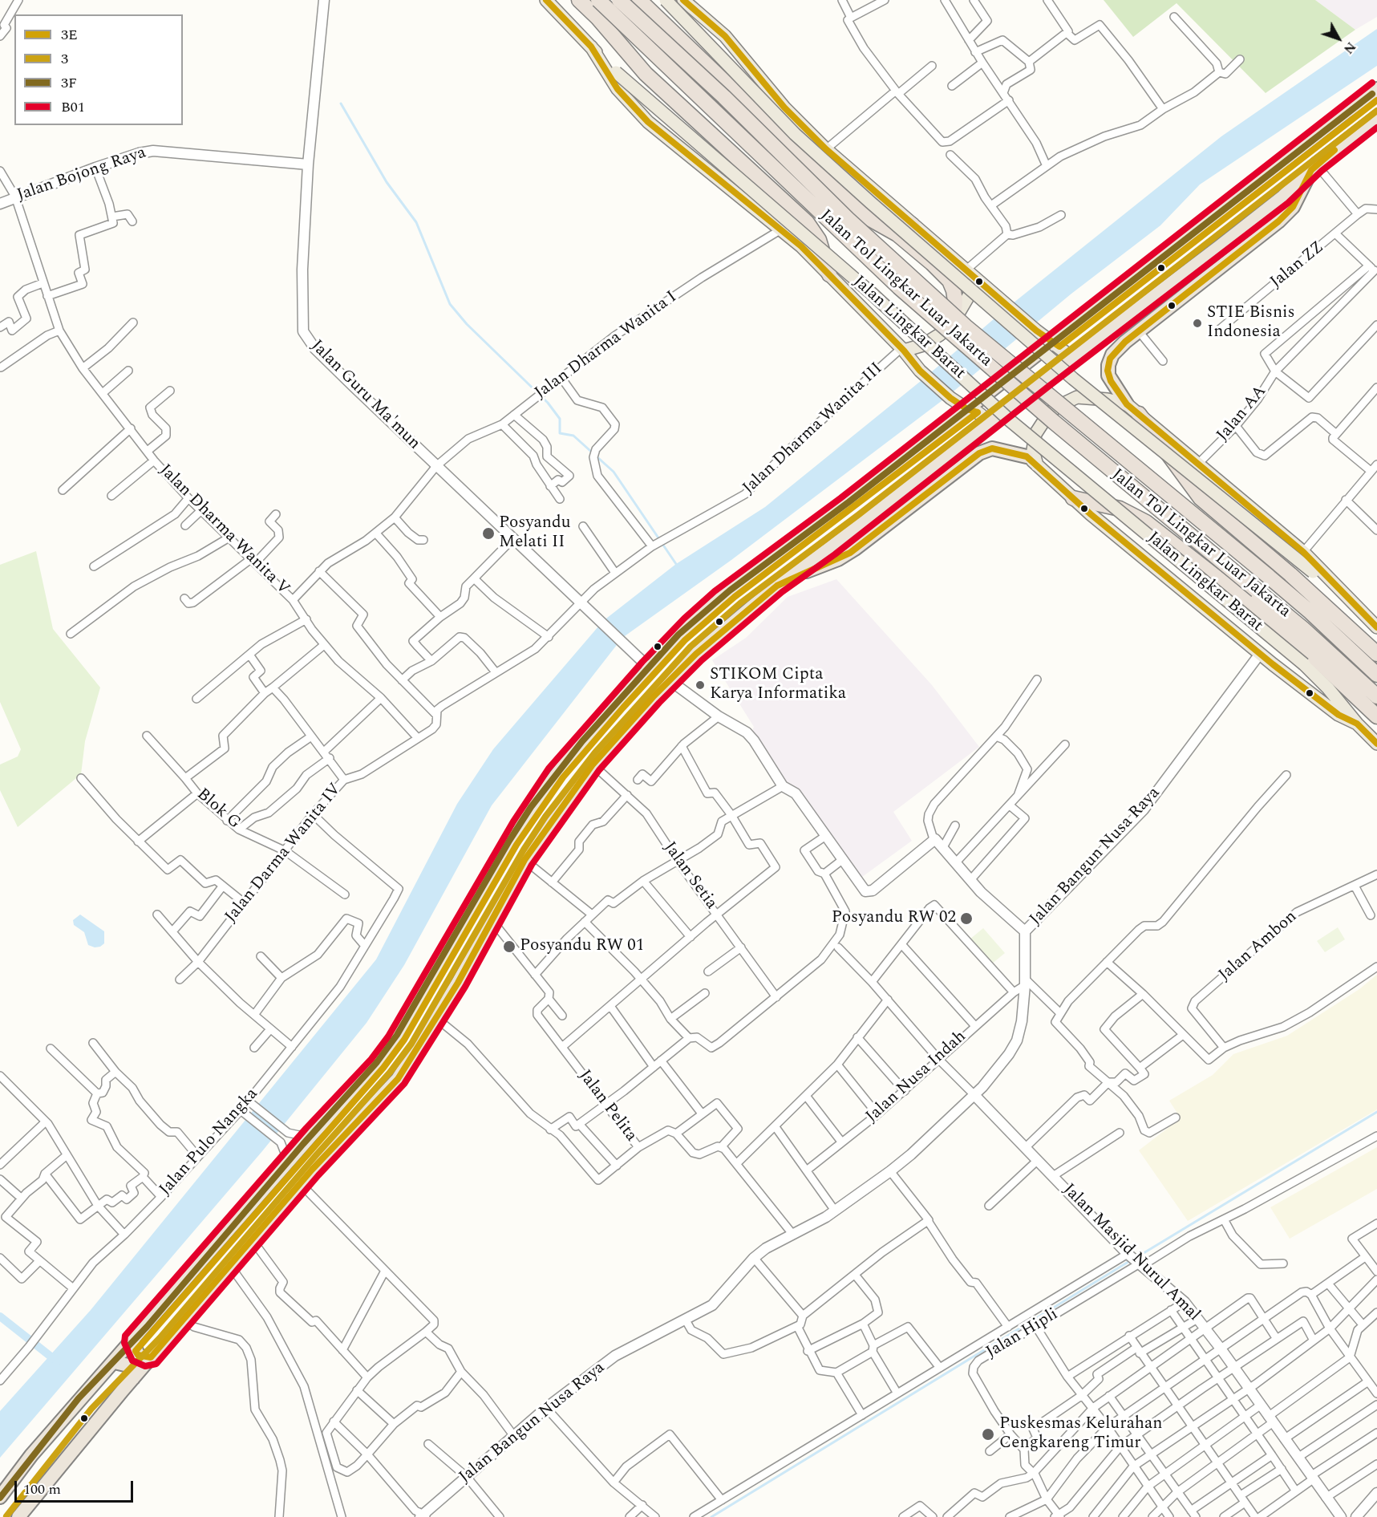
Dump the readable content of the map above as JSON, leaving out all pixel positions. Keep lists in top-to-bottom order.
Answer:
{
  "streets": {
    "highway": ["Jalan Tol Lingkar Luar Jakarta"],
    "main road": ["Jalan Lingkar Barat"],
    "street": [
      "Jalan Bojong Raya",
      "Jalan ZZ",
      "Jalan Dharma Wanita I",
      "Jalan Guru Ma'mun",
      "Jalan AA",
      "Jalan Dharma Wanita III",
      "Jalan Dharma Wanita V",
      "Blok G",
      "Jalan Darma Wanita IV",
      "Jalan Bangun Nusa Raya",
      "Jalan Setia",
      "Jalan Ambon",
      "Jalan Nusa Indah",
      "Jalan Pelita",
      "Jalan Pulo Nangka",
      "Jalan Masjid Nurul Amal",
      "Jalan Hipli"
    ]
  },
  "crossings": [
    ["Jalan Bojong Raya", "Jalan Guru Ma'mun"],
    ["Jalan Bojong Raya", "Jalan Dharma Wanita V"],
    ["Jalan Lingkar Barat", "Jalan Dharma Wanita I"],
    ["Jalan Lingkar Barat", "Jalan Dharma Wanita III"],
    ["Jalan Lingkar Barat", "Jalan Bangun Nusa Raya"],
    ["Jalan Dharma Wanita I", "Jalan Guru Ma'mun"],
    ["Jalan Dharma Wanita I", "Jalan Dharma Wanita V"],
    ["Jalan Guru Ma'mun", "Jalan Dharma Wanita III"],
    ["Jalan Guru Ma'mun", "Jalan Darma Wanita IV"],
    ["Jalan Dharma Wanita III", "Jalan Darma Wanita IV"],
    ["Jalan Dharma Wanita V", "Jalan Darma Wanita IV"],
    ["Blok G", "Jalan Darma Wanita IV"],
    ["Jalan Darma Wanita IV", "Jalan Pulo Nangka"],
    ["Jalan Bangun Nusa Raya", "Jalan Nusa Indah"],
    ["Jalan Bangun Nusa Raya", "Jalan Masjid Nurul Amal"],
    ["Jalan Masjid Nurul Amal", "Jalan Hipli"]
  ],
  "places": [
    "STIE Bisnis Indonesia",
    "Posyandu Melati II",
    "STIKOM Cipta Karya Informatika",
    "Posyandu RW 02",
    "Posyandu RW 01",
    "Puskesmas Kelurahan Cengkareng Timur"
  ],
  "lines": [
    "transit line 3E",
    "transit line B01",
    "transit line 3F",
    "transit line 3"
  ],
  "legend": [
    "3E",
    "3",
    "3F",
    "B01"
  ],
  "scale_bar": "100 m",
  "north": "bottom right"
}
